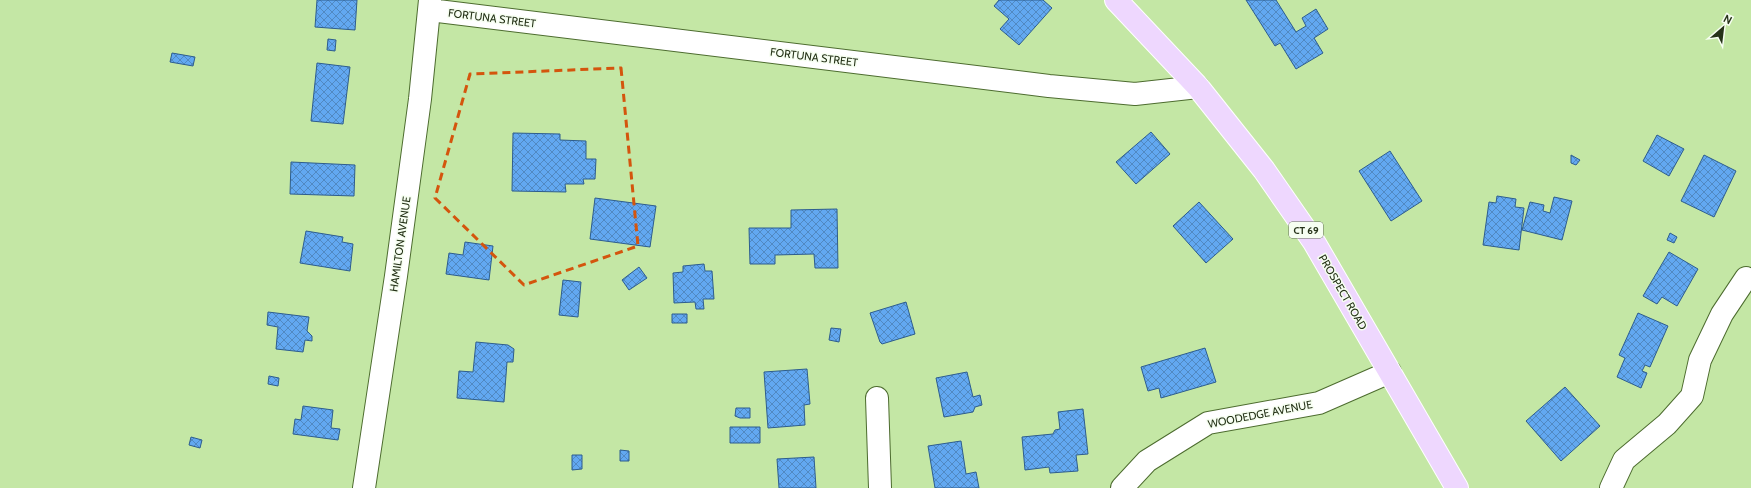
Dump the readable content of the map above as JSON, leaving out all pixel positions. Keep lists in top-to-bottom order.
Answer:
{
  "streets": {
    "main road": ["CT 69", "PROSPECT ROAD"],
    "street": ["FORTUNA STREET", "HAMILTON AVENUE", "WOODEDGE AVENUE"]
  },
  "crossings": [
    ["FORTUNA STREET", "HAMILTON AVENUE"],
    ["FORTUNA STREET", "PROSPECT ROAD"],
    ["PROSPECT ROAD", "WOODEDGE AVENUE"]
  ],
  "north": "top right"
}
